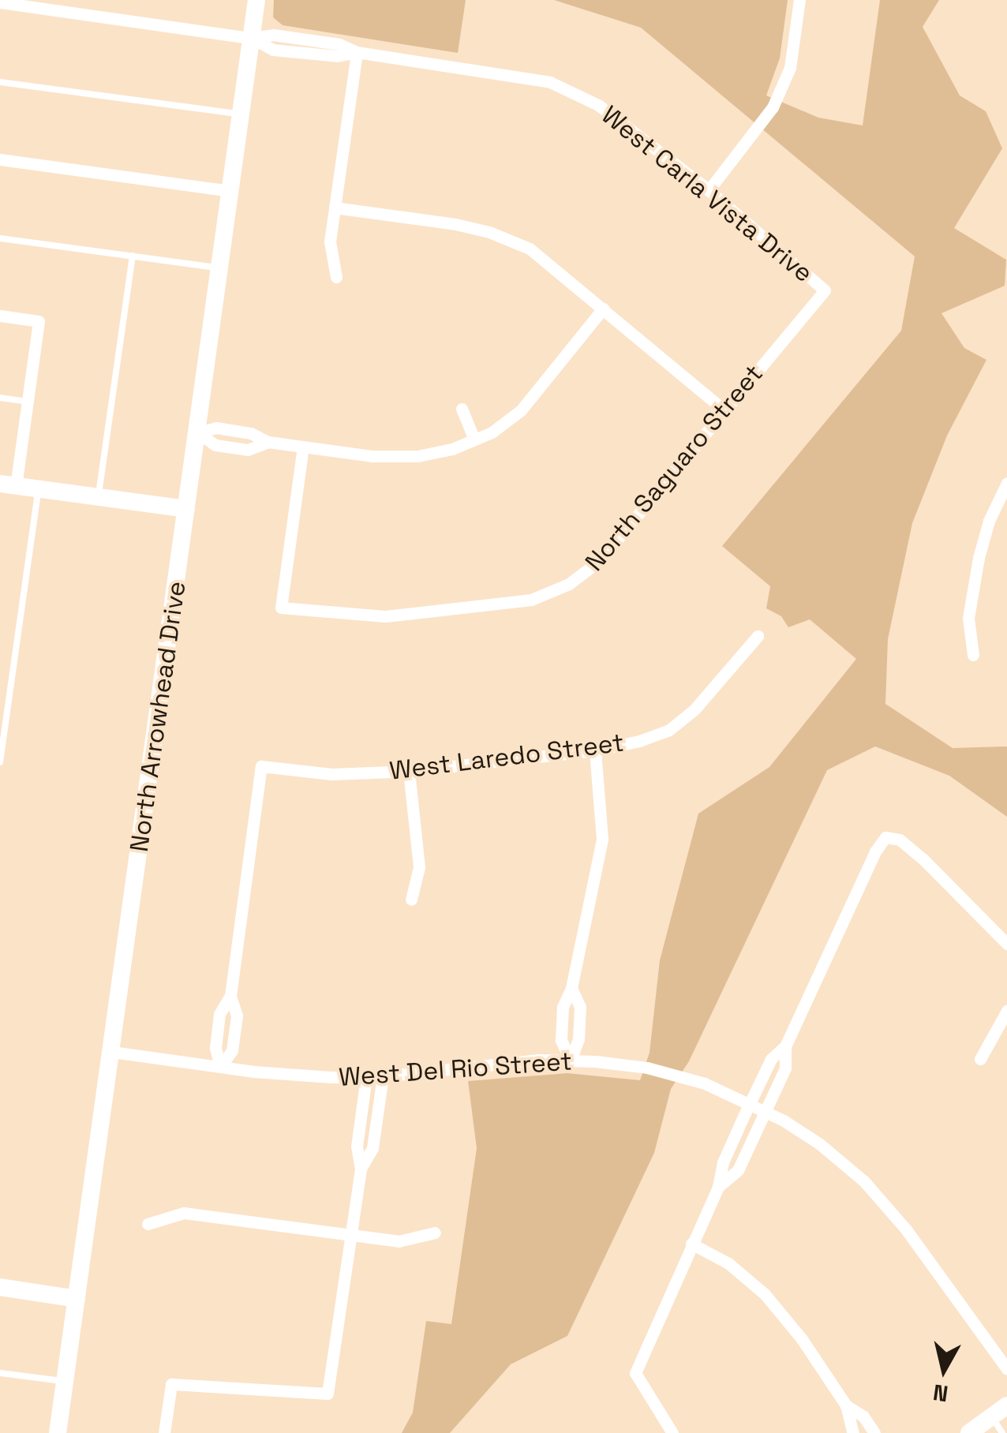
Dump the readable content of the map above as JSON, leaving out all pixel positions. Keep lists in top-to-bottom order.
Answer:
{
  "streets": {
    "street": [
      "West Carla Vista Drive",
      "North Saguaro Street",
      "North Arrowhead Drive",
      "West Laredo Street",
      "West Del Rio Street"
    ]
  },
  "crossings": [
    ["West Carla Vista Drive", "North Saguaro Street"],
    ["West Carla Vista Drive", "North Arrowhead Drive"],
    ["North Arrowhead Drive", "West Del Rio Street"],
    ["West Laredo Street", "West Del Rio Street"]
  ],
  "north": "bottom"
}
